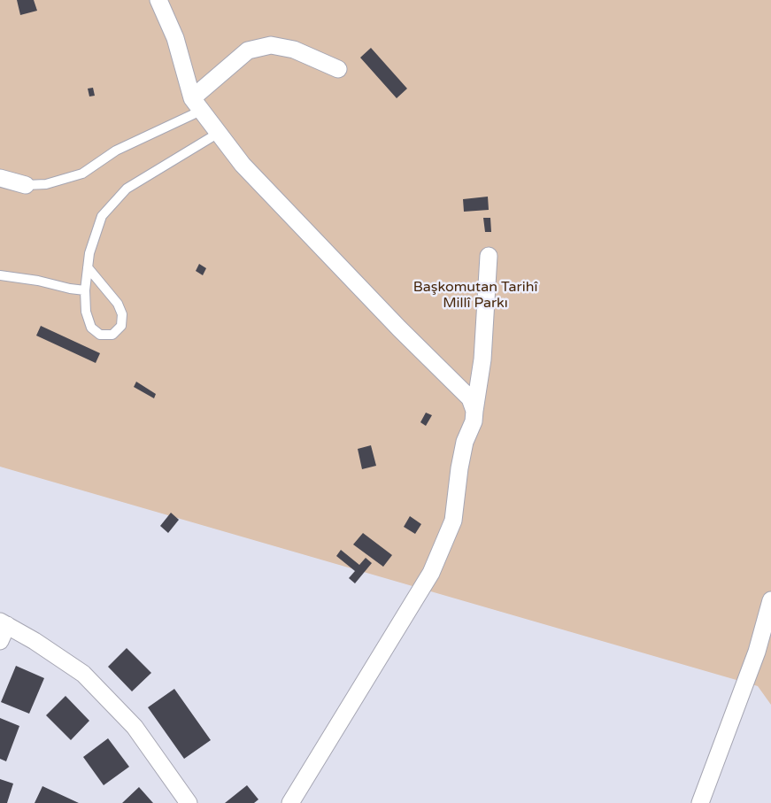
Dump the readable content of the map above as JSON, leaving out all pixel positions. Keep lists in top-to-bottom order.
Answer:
{
  "parks": ["Başkomutan Tarihî Millî Parkı"]
}
